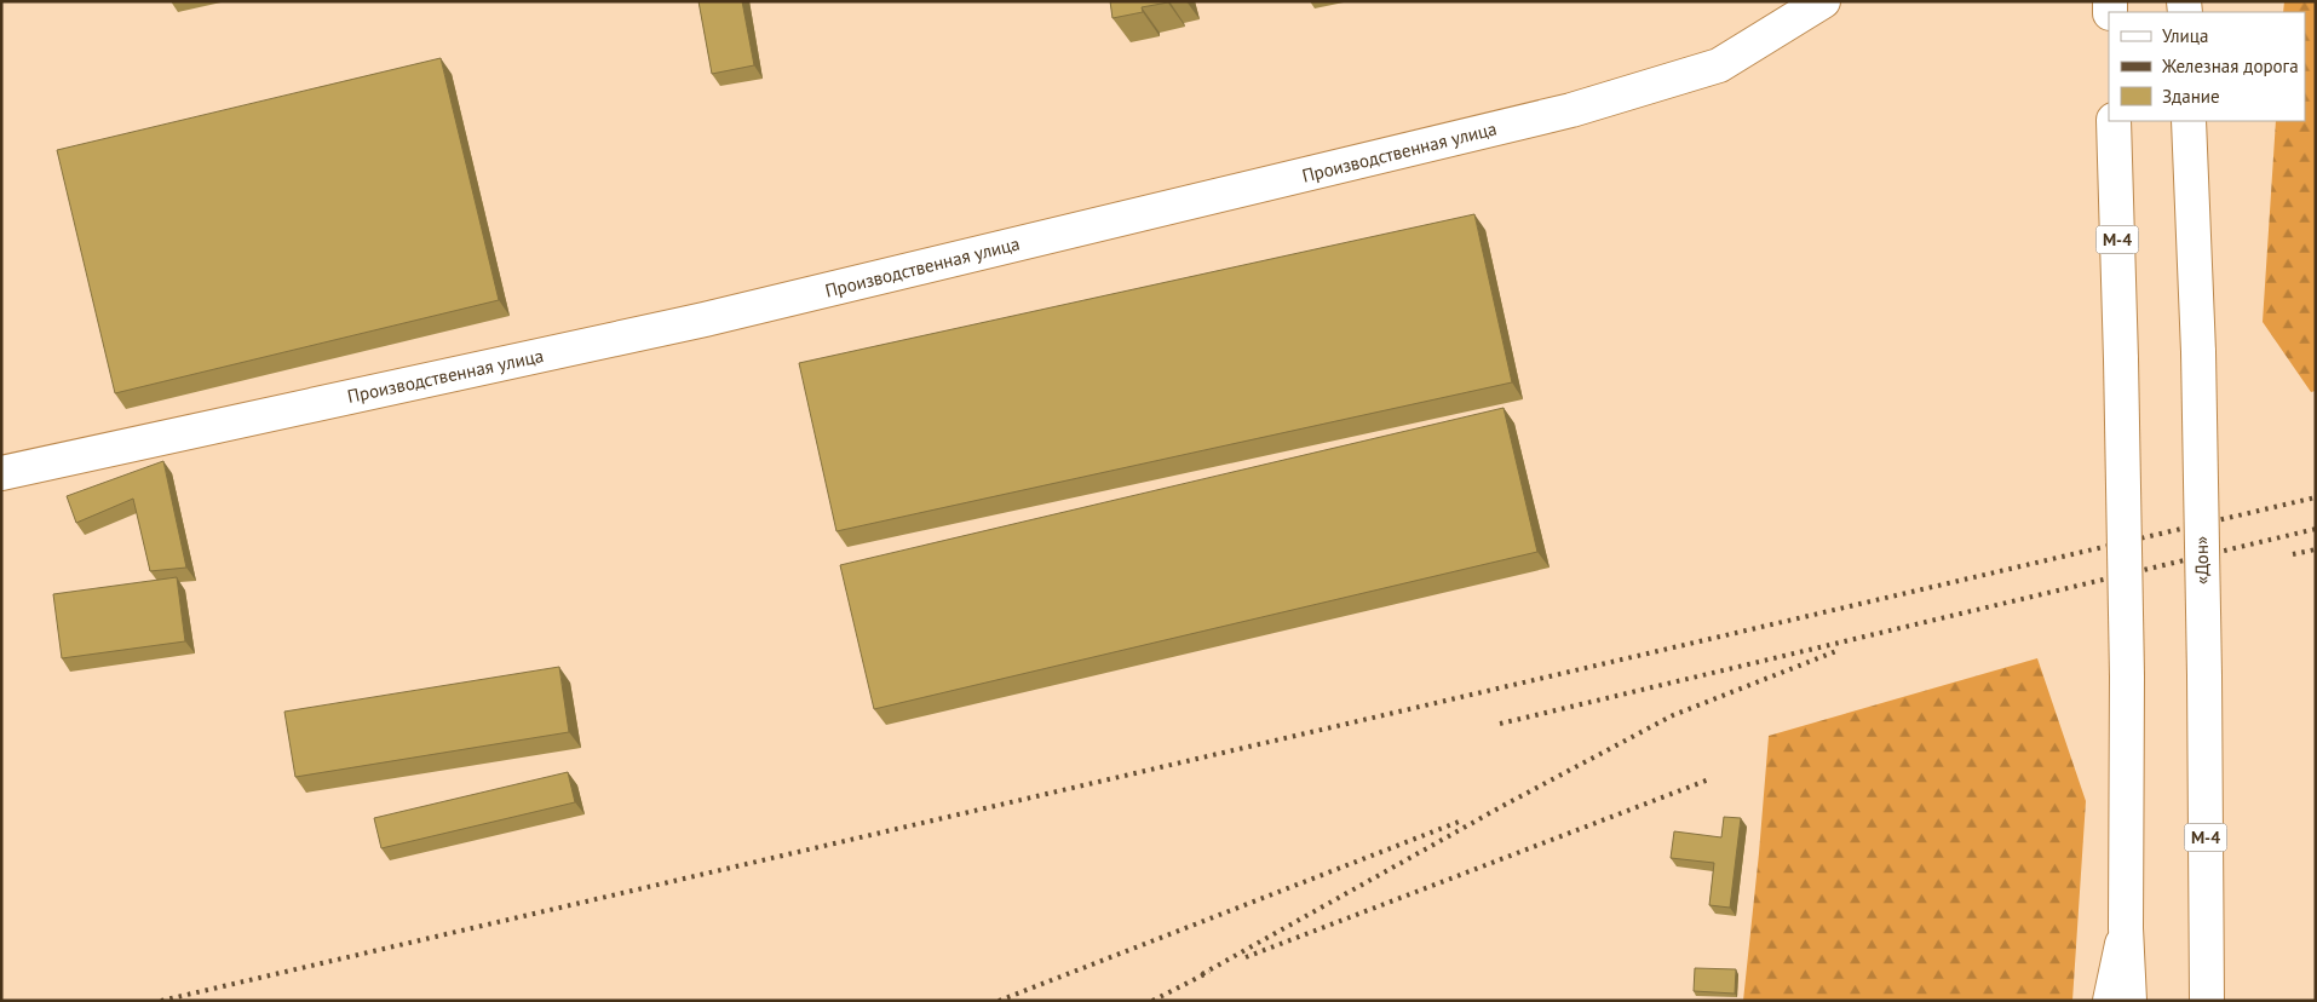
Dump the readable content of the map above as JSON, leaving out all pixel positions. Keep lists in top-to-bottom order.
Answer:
{
  "streets": {
    "main road": ["Производственная улица", "М-4", "«Дон»"]
  },
  "legend": ["Улица", "Железная дорога", "Здание"]
}
